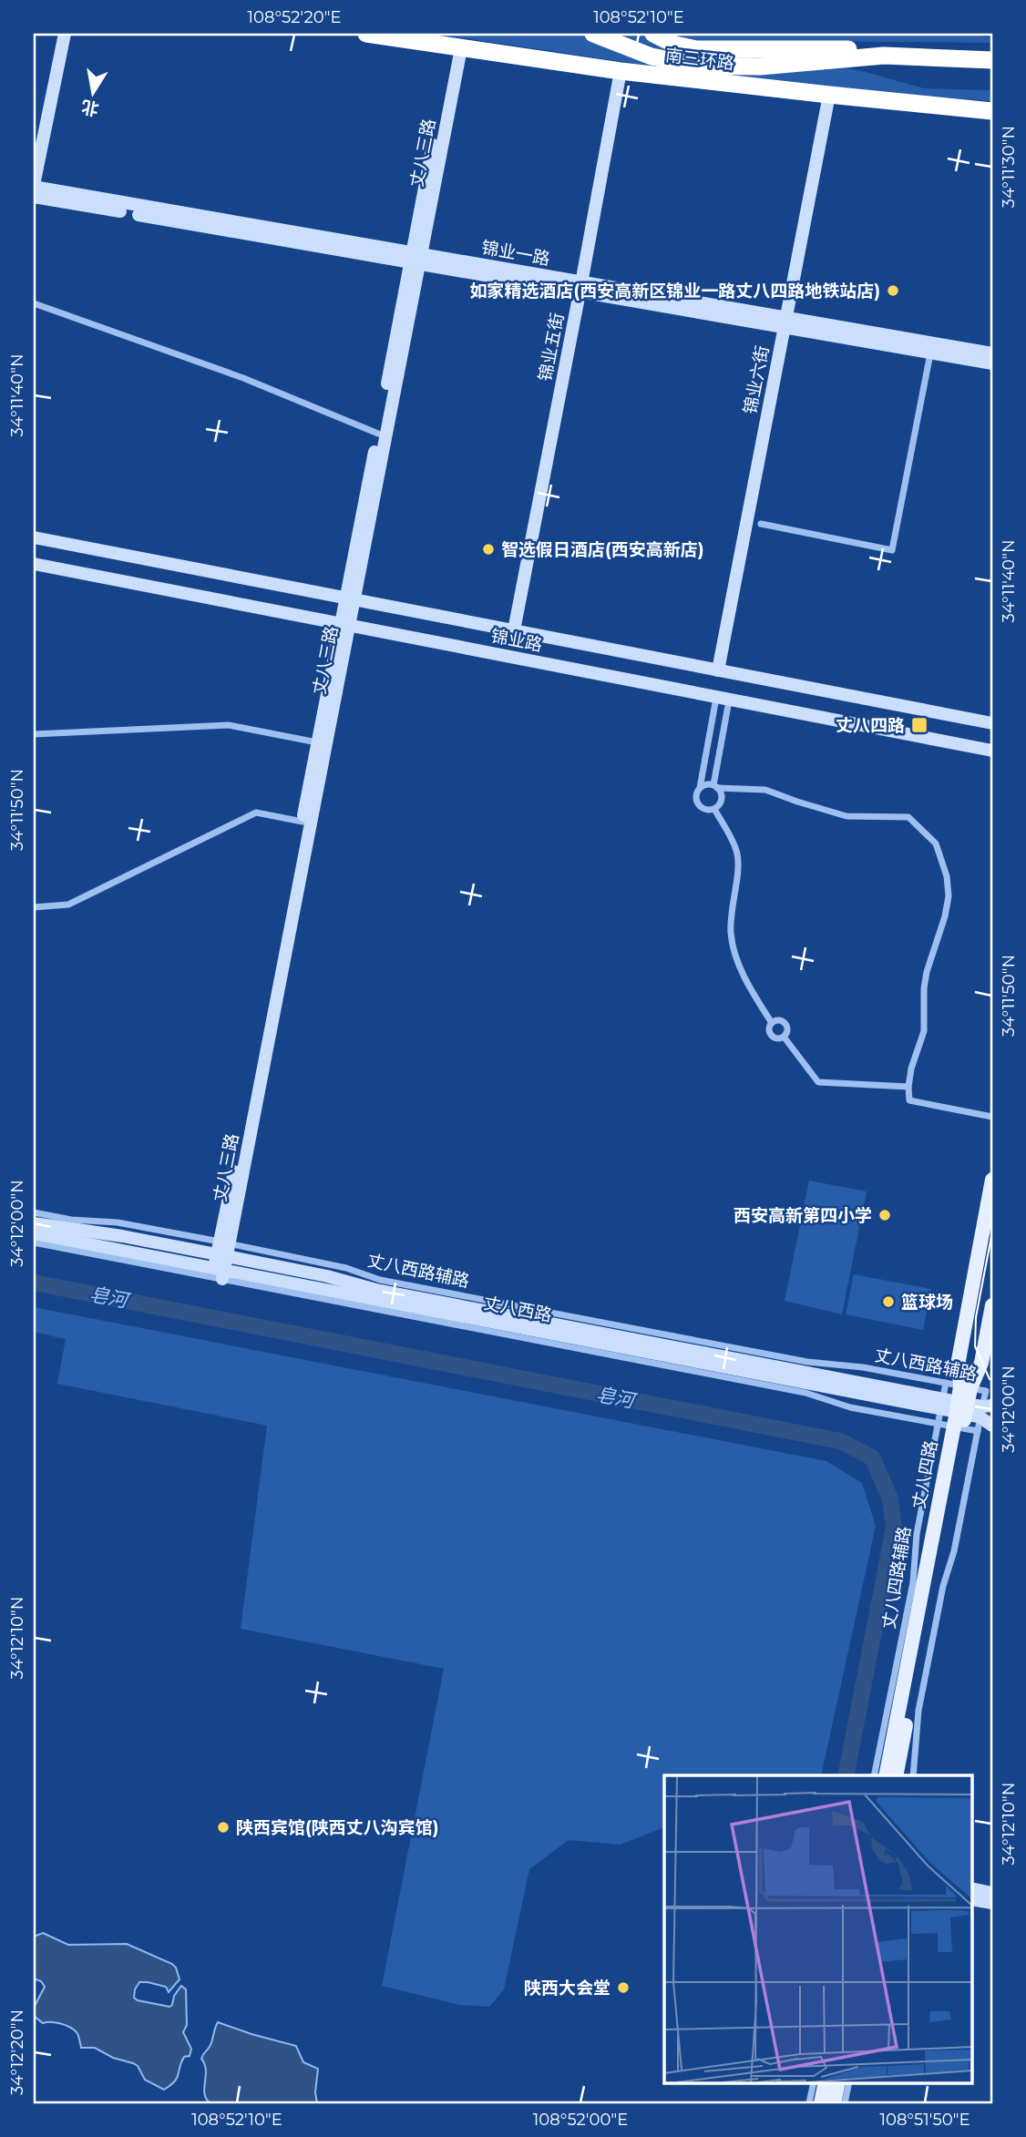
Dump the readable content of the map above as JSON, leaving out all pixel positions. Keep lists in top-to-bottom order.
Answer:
{
  "streets": {
    "highway": ["南三环路"],
    "main road": ["丈八四路"],
    "street": [
      "丈八三路",
      "锦业一路",
      "锦业五街",
      "锦业六街",
      "锦业路",
      "丈八西路辅路",
      "丈八西路",
      "丈八四路辅路"
    ]
  },
  "crossings": [
    ["南三环路", "丈八三路"],
    ["南三环路", "锦业五街"],
    ["南三环路", "锦业六街"],
    ["丈八三路", "锦业一路"],
    ["丈八三路", "锦业路"],
    ["丈八三路", "丈八西路辅路"],
    ["丈八三路", "丈八西路"],
    ["锦业一路", "锦业五街"],
    ["锦业一路", "锦业六街"],
    ["锦业五街", "锦业路"],
    ["锦业六街", "锦业路"],
    ["丈八西路辅路", "丈八西路"],
    ["丈八西路辅路", "丈八四路"],
    ["丈八西路辅路", "丈八四路辅路"],
    ["丈八西路", "丈八四路"],
    ["丈八西路", "丈八四路辅路"],
    ["丈八四路", "丈八四路辅路"]
  ],
  "water": ["皂河"],
  "places": {
    "other": [
      "如家精选酒店(西安高新区锦业一路丈八四路地铁站店)",
      "智选假日酒店(西安高新店)",
      "西安高新第四小学",
      "篮球场",
      "陕西宾馆(陕西丈八沟宾馆)",
      "陕西大会堂"
    ],
    "transit": ["丈八四路"]
  },
  "north": "bottom",
  "coordinates": [
    "108°52'20\"E",
    "108°52'10\"E",
    "34°11'30\"N",
    "34°11'40\"N",
    "34°11'50\"N",
    "34°12'00\"N",
    "34°12'10\"N",
    "34°12'20\"N",
    "108°52'00\"E",
    "108°51'50\"E"
  ]
}
